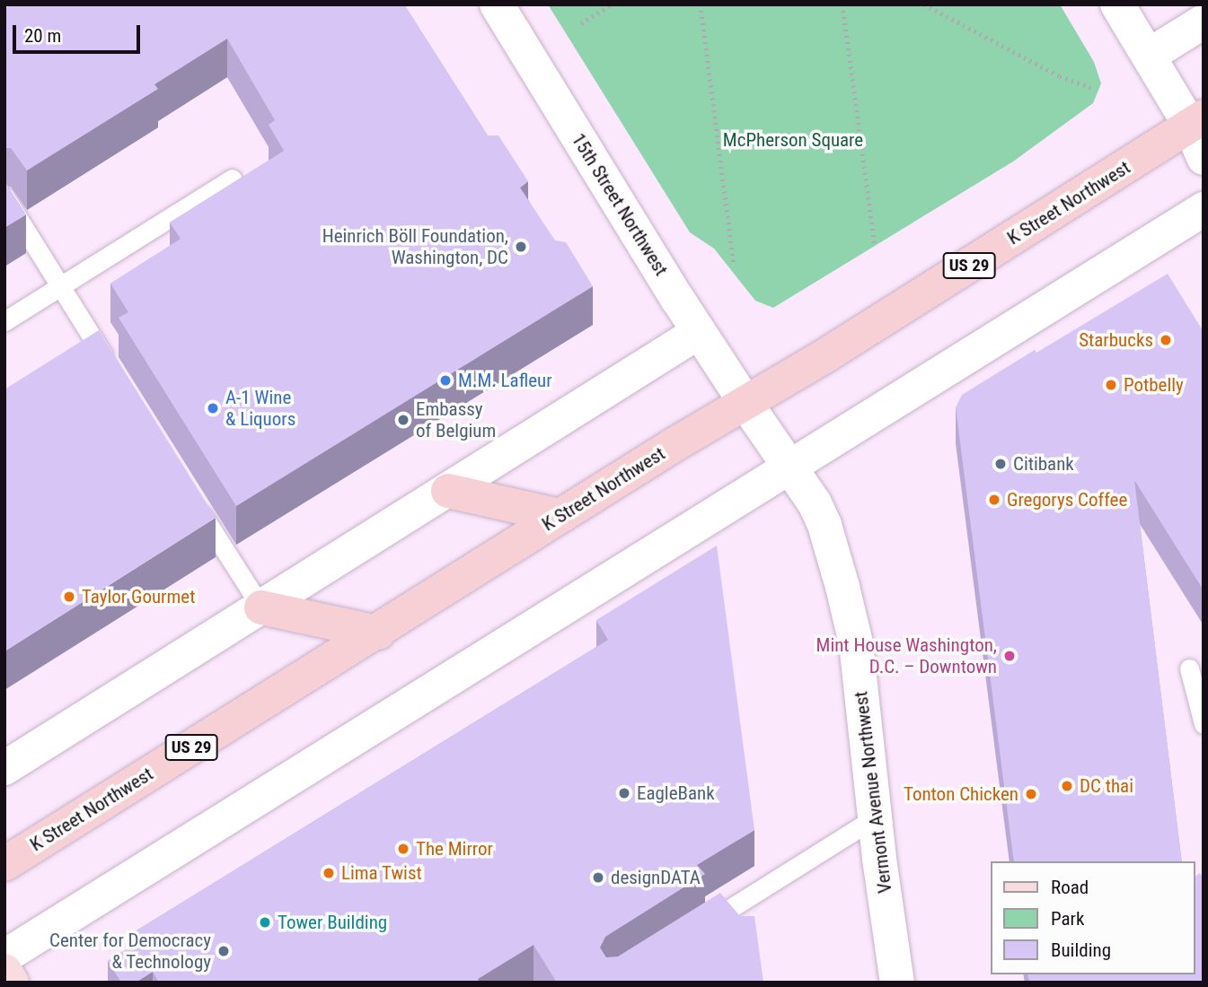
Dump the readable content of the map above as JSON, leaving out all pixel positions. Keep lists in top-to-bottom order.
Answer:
{
  "streets": {
    "highway": ["K Street Northwest", "US 29"],
    "street": ["15th Street Northwest", "Vermont Avenue Northwest"]
  },
  "crossings": [
    ["K Street Northwest", "15th Street Northwest"],
    ["K Street Northwest", "Vermont Avenue Northwest"],
    ["15th Street Northwest", "Vermont Avenue Northwest"]
  ],
  "parks": ["McPherson Square"],
  "places": [
    "Heinrich Böll Foundation, Washington, DC",
    "Starbucks",
    "M.M. Lafleur",
    "Potbelly",
    "A-1 Wine & Liquors",
    "Embassy of Belgium",
    "Citibank",
    "Gregorys Coffee",
    "Taylor Gourmet",
    "Mint House Washington, D.C. – Downtown",
    "DC thai",
    "EagleBank",
    "Tonton Chicken",
    "The Mirror",
    "Lima Twist",
    "designDATA",
    "Tower Building",
    "Center for Democracy & Technology"
  ],
  "legend": ["Road", "Park", "Building"],
  "scale_bar": "20 m"
}
